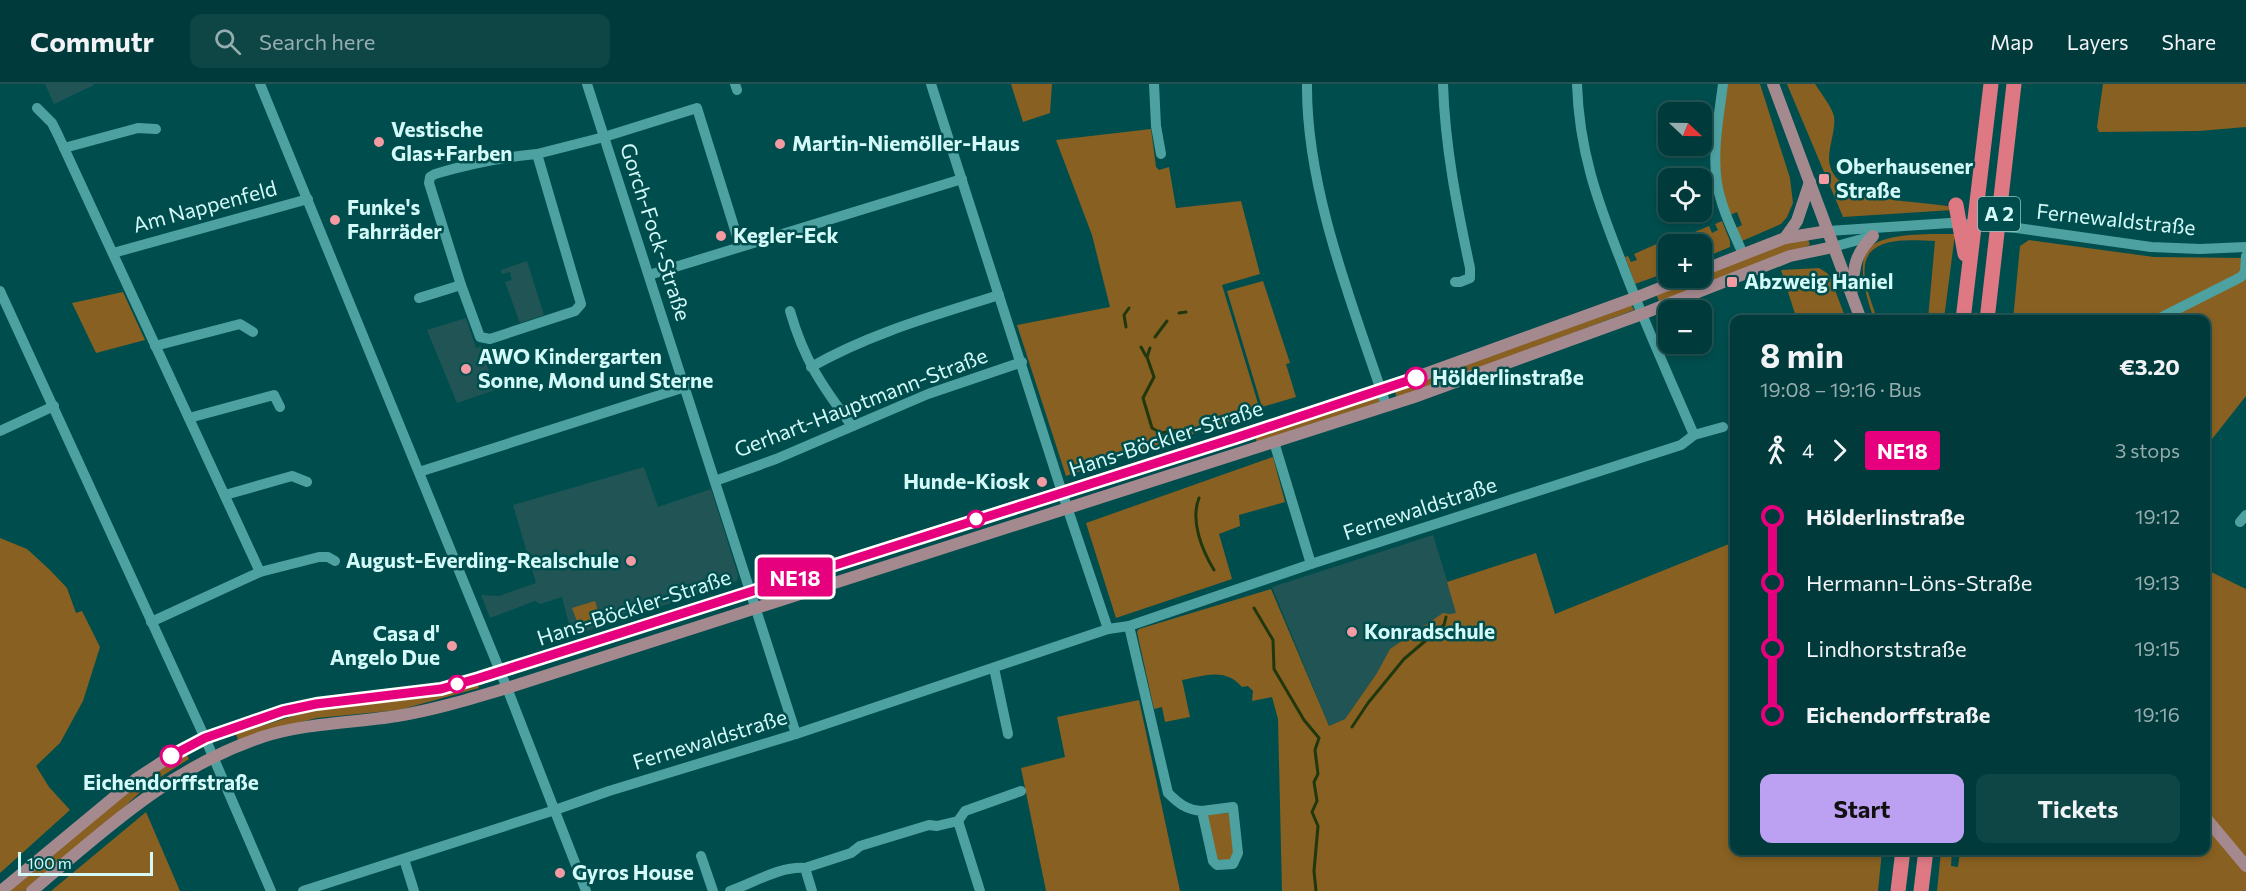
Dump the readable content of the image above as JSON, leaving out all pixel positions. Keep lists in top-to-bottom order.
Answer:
{
  "streets": {
    "highway": ["A 2"],
    "main road": ["Hans-Böckler-Straße"],
    "street": [
      "Am Nappenfeld",
      "Fernewaldstraße",
      "Gorch-Fock-Straße",
      "Gerhart-Hauptmann-Straße"
    ]
  },
  "crossings": [
    ["Fernewaldstraße", "Gorch-Fock-Straße"],
    ["Fernewaldstraße", "Hans-Böckler-Straße"],
    ["Gorch-Fock-Straße", "Gerhart-Hauptmann-Straße"],
    ["Gorch-Fock-Straße", "Hans-Böckler-Straße"]
  ],
  "places": {
    "other": [
      "Vestische Glas+Farben",
      "Martin-Niemöller-Haus",
      "Funke's Fahrräder",
      "Kegler-Eck",
      "AWO Kindergarten Sonne, Mond und Sterne",
      "Hölderlinstraße",
      "Hunde-Kiosk",
      "August-Everding-Realschule",
      "Konradschule",
      "Casa d' Angelo Due",
      "Eichendorffstraße",
      "Gyros House"
    ],
    "transit": ["Oberhausener Straße", "Abzweig Haniel"]
  },
  "lines": ["bus line NE18"],
  "scale_bar": "100 m",
  "north": "right",
  "page": {
    "header": "Commutr",
    "search": "Search here",
    "nav": ["Map", "Layers", "Share"],
    "on_map": "NE18",
    "map_buttons": ["+", "−"],
    "heading": ["8 min", "19:08 – 19:16 · Bus", "€3.20"],
    "legs": ["4", "NE18", "3 stops"],
    "list": [
      {
        "name": "Hölderlinstraße",
        "value": "19:12"
      },
      {
        "name": "Hermann-Löns-Straße",
        "value": "19:13"
      },
      {
        "name": "Lindhorststraße",
        "value": "19:15"
      },
      {
        "name": "Eichendorffstraße",
        "value": "19:16"
      }
    ],
    "buttons": ["Start", "Tickets"],
    "scale": "100 m"
  }
}
